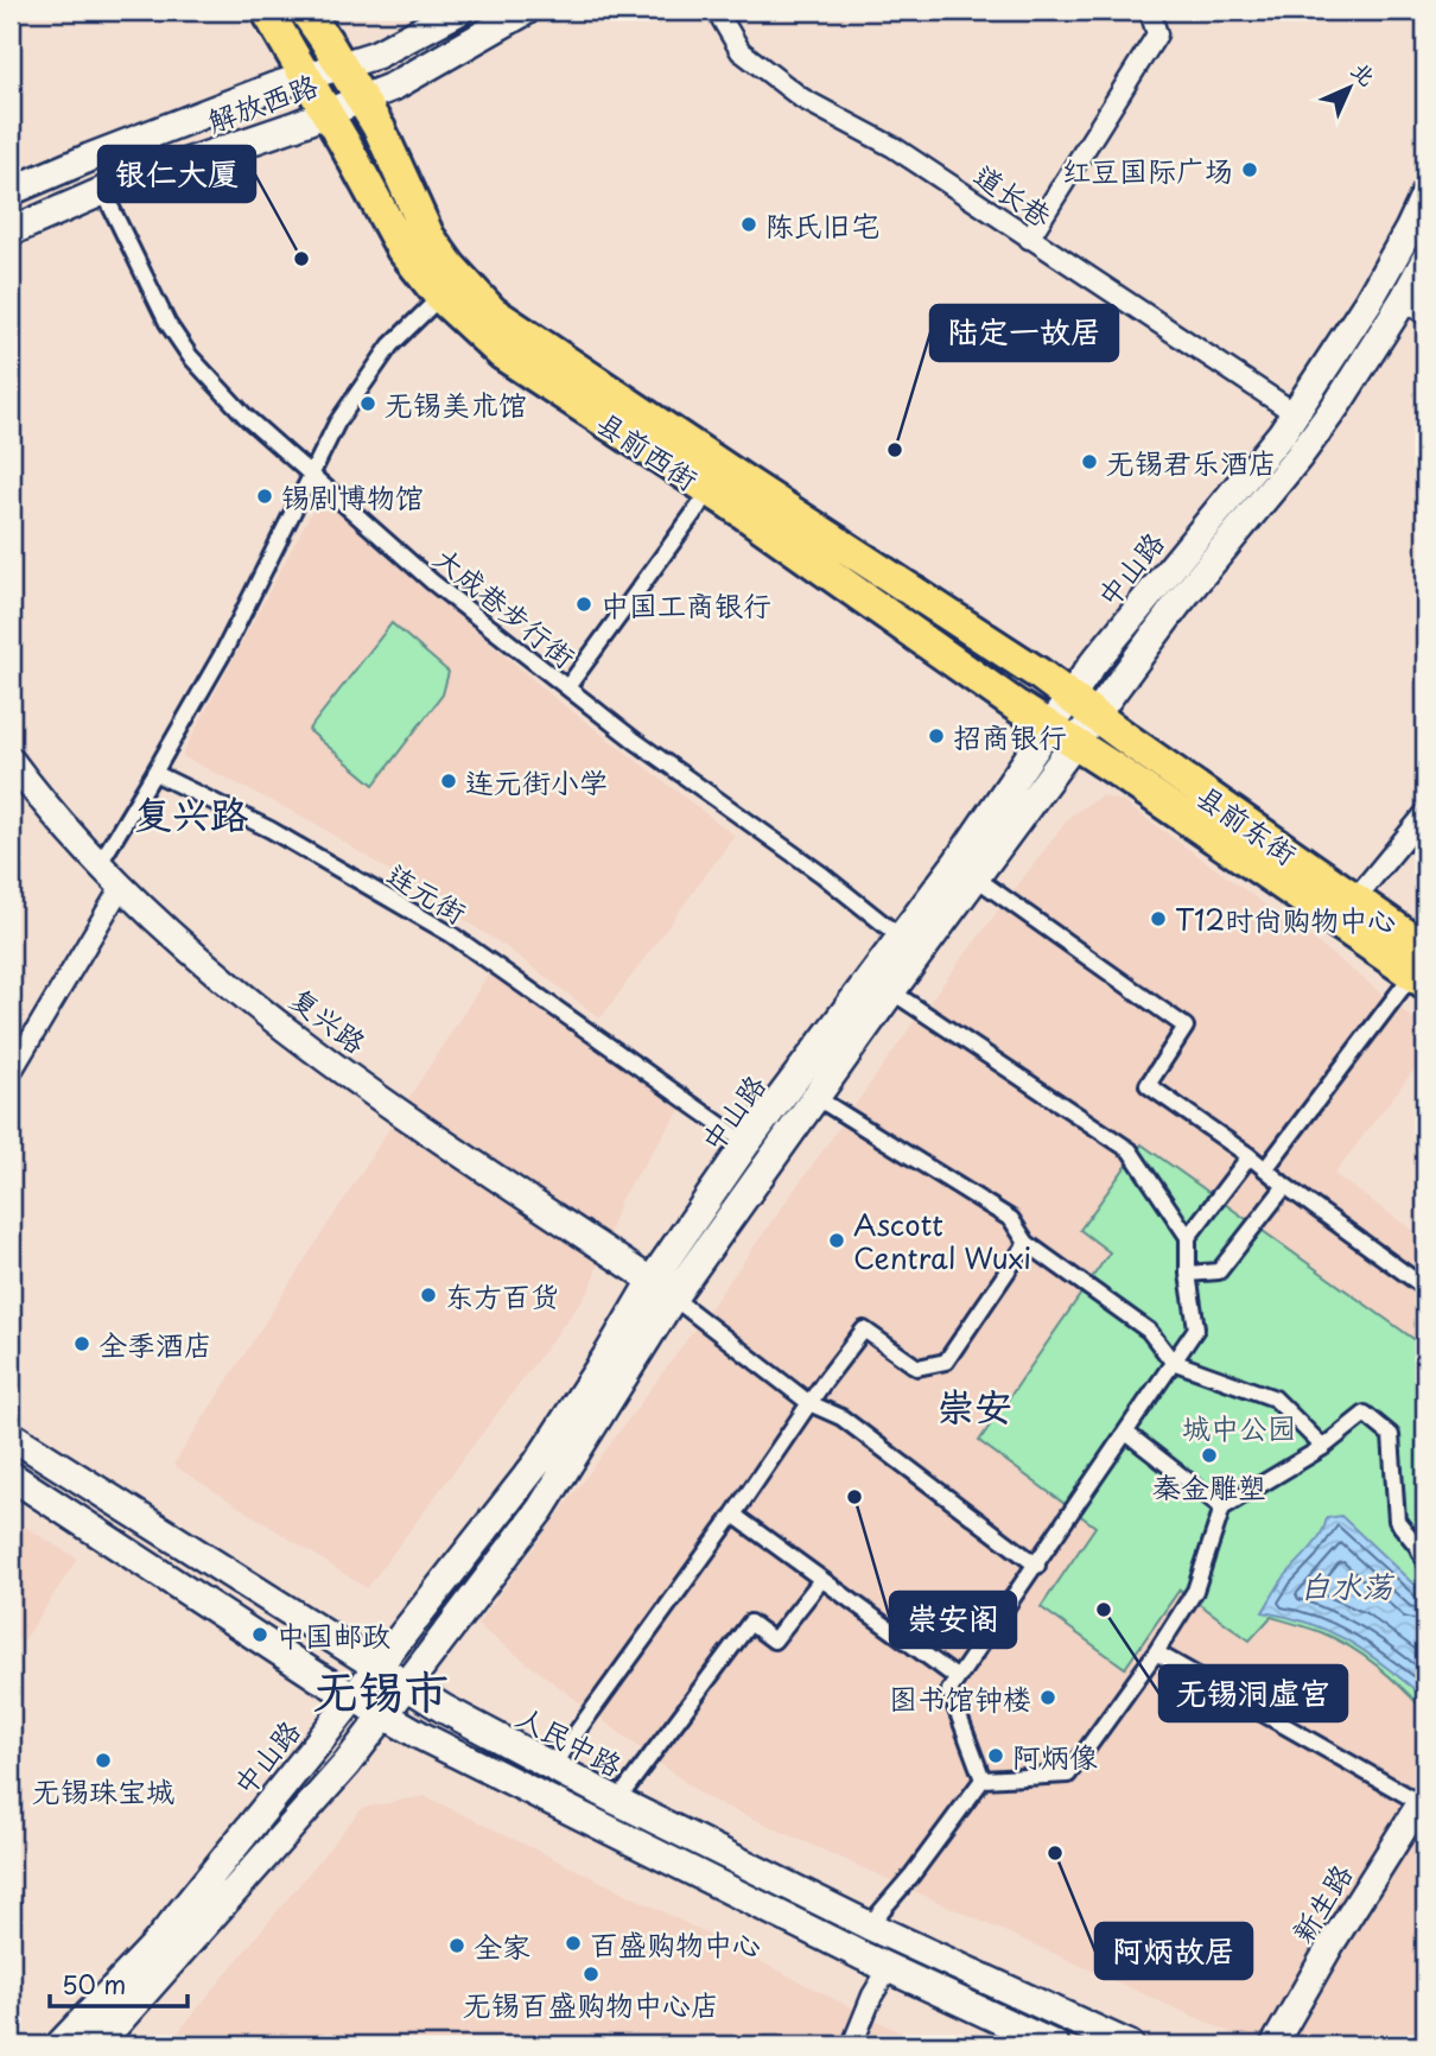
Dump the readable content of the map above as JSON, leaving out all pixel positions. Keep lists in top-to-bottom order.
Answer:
{
  "streets": {
    "main road": [
      "解放西路",
      "县前西街",
      "中山路",
      "县前东街",
      "人民中路"
    ],
    "street": [
      "道长巷",
      "大成巷步行街",
      "连元街",
      "复兴路",
      "新生路"
    ]
  },
  "crossings": [
    ["解放西路", "县前西街"],
    ["解放西路", "大成巷步行街"],
    ["道长巷", "中山路"],
    ["县前西街", "中山路"],
    ["县前西街", "县前东街"],
    ["中山路", "大成巷步行街"],
    ["中山路", "县前东街"],
    ["中山路", "连元街"],
    ["中山路", "复兴路"],
    ["中山路", "人民中路"]
  ],
  "districts": ["复兴路", "崇安", "无锡市"],
  "water": ["白水荡"],
  "parks": ["城中公园"],
  "places": [
    "红豆国际广场",
    "陈氏旧宅",
    "银仁大厦",
    "无锡美术馆",
    "陆定一故居",
    "无锡君乐酒店",
    "锡剧博物馆",
    "中国工商银行",
    "招商银行",
    "连元街小学",
    "T12时尚购物中心",
    "Ascott Central Wuxi",
    "东方百货",
    "全季酒店",
    "秦金雕塑",
    "崇安阁",
    "无锡洞虚宫",
    "中国邮政",
    "图书馆钟楼",
    "阿炳像",
    "无锡珠宝城",
    "阿炳故居",
    "百盛购物中心",
    "全家",
    "无锡百盛购物中心店"
  ],
  "scale_bar": "50 m",
  "north": "top right"
}
